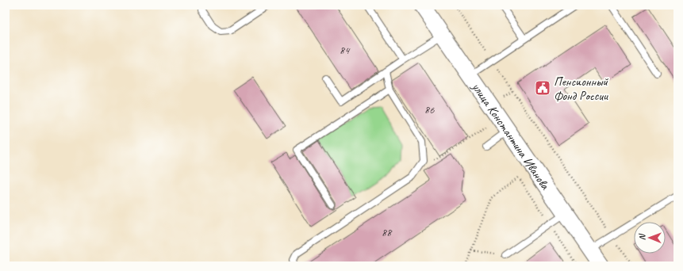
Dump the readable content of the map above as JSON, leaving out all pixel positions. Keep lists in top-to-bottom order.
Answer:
{
  "streets": {
    "street": ["улица Константина Иванова"]
  },
  "places": {
    "public building": ["Пенсионный Фонд России"]
  },
  "house_numbers": ["84", "86", "88"],
  "north": "left"
}
